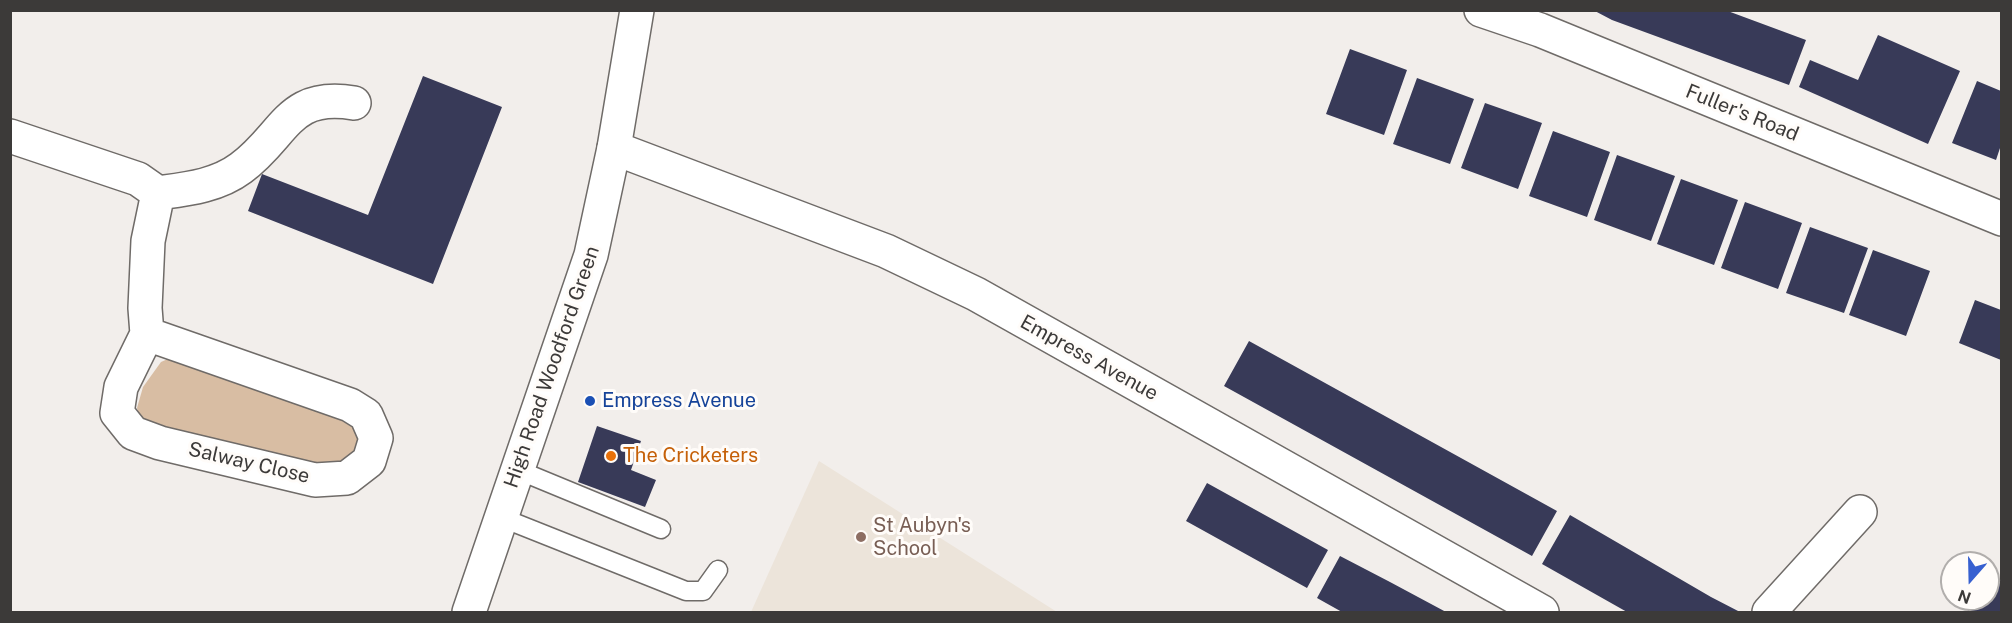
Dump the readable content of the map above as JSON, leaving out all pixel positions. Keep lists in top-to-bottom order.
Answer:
{
  "streets": {
    "street": [
      "Fuller's Road",
      "Empress Avenue",
      "High Road Woodford Green",
      "Salway Close"
    ]
  },
  "crossings": [
    ["Empress Avenue", "High Road Woodford Green"]
  ],
  "places": ["Empress Avenue", "The Cricketers", "St Aubyn's School"],
  "north": "bottom"
}
